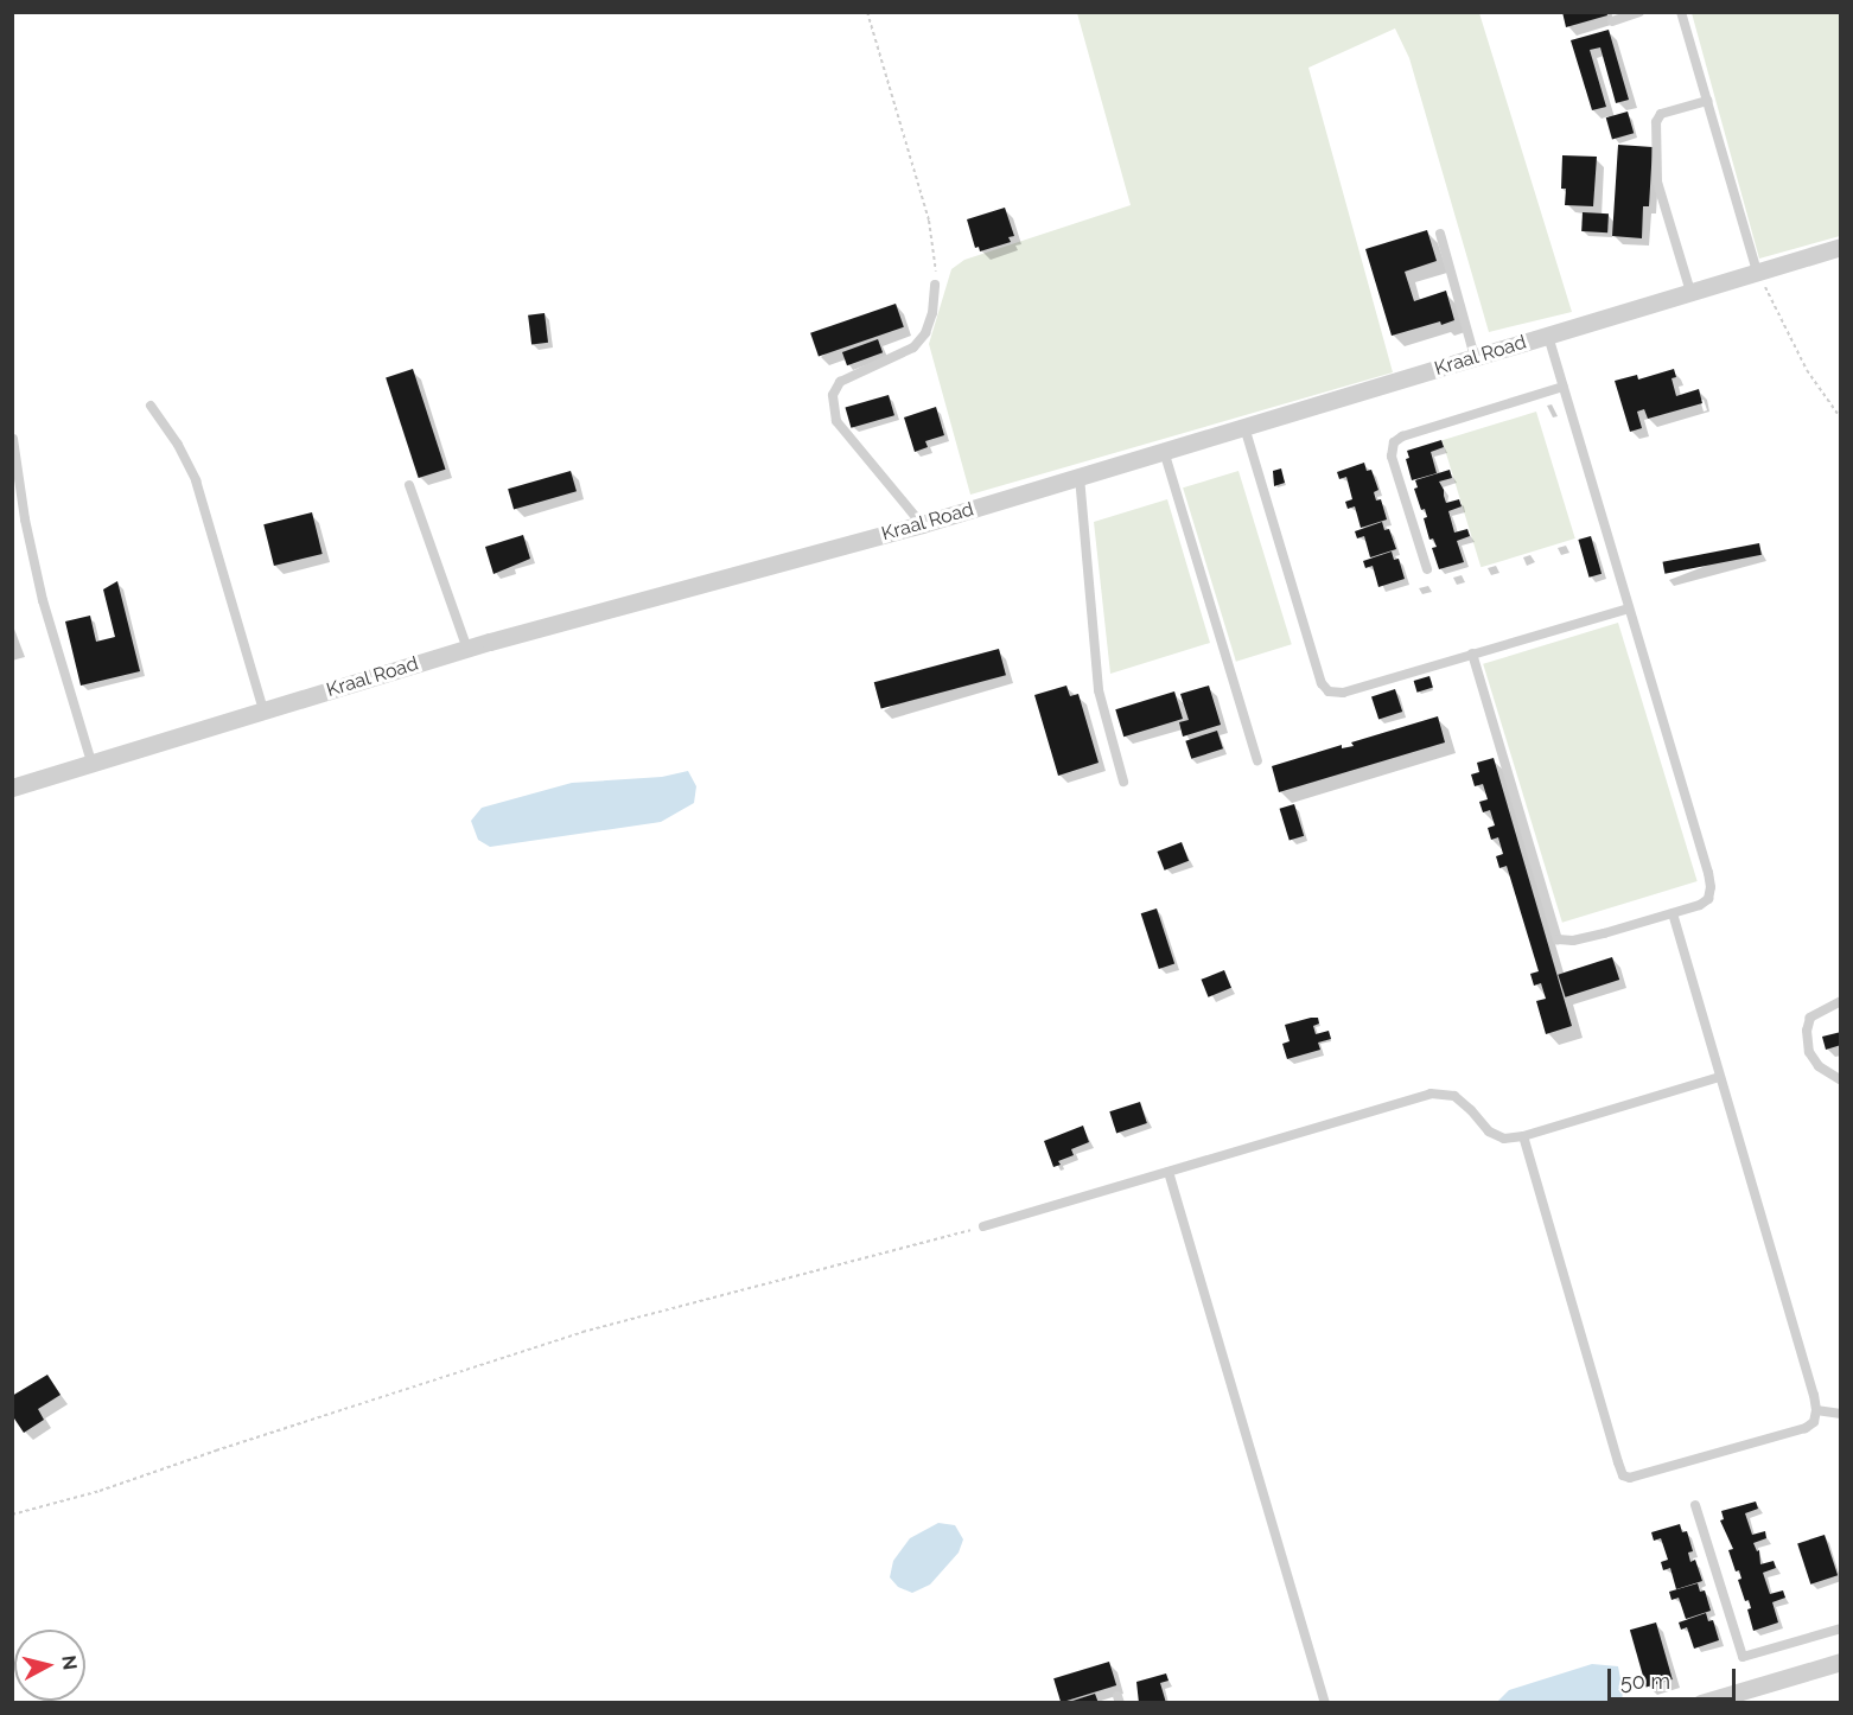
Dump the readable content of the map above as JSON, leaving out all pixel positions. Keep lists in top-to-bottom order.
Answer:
{
  "streets": {
    "street": ["Kraal Road"]
  },
  "scale_bar": "50 m",
  "north": "right"
}
